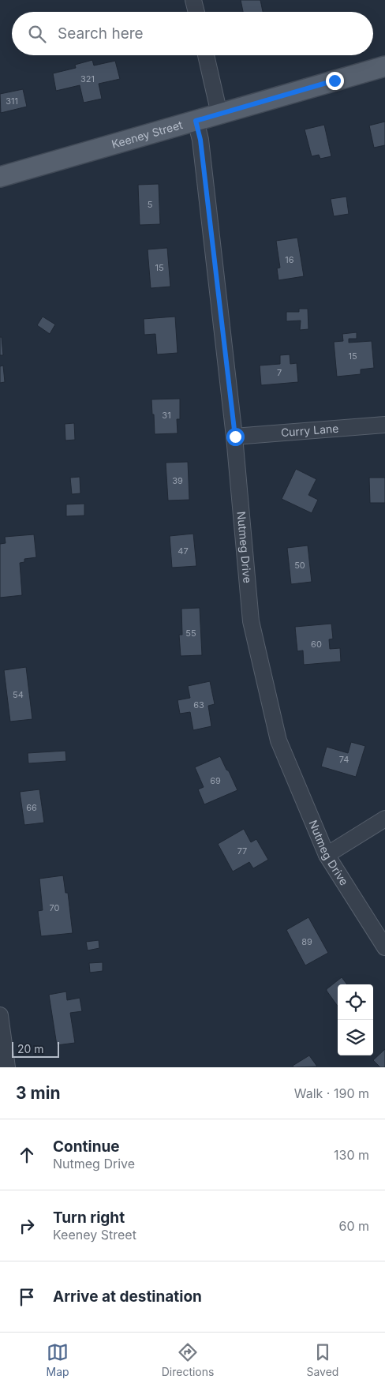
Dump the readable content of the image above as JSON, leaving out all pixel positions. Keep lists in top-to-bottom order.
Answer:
{
  "streets": {
    "main road": ["Keeney Street"],
    "street": ["Curry Lane", "Nutmeg Drive"]
  },
  "crossings": [
    ["Keeney Street", "Nutmeg Drive"],
    ["Curry Lane", "Nutmeg Drive"]
  ],
  "house_numbers": [
    "321",
    "311",
    "5",
    "16",
    "15",
    "15",
    "7",
    "31",
    "39",
    "47",
    "50",
    "55",
    "60",
    "54",
    "63",
    "74",
    "69",
    "66",
    "77",
    "70",
    "89"
  ],
  "scale_bar": "20 m",
  "page": {
    "search": "Search here",
    "scale": "20 m",
    "heading": ["3 min", "Walk · 190 m"],
    "list": [
      ["Continue", "Nutmeg Drive", "130 m"],
      ["Turn right", "Keeney Street", "60 m"],
      "Arrive at destination"
    ],
    "nav": ["Map", "Directions", "Saved"]
  }
}
